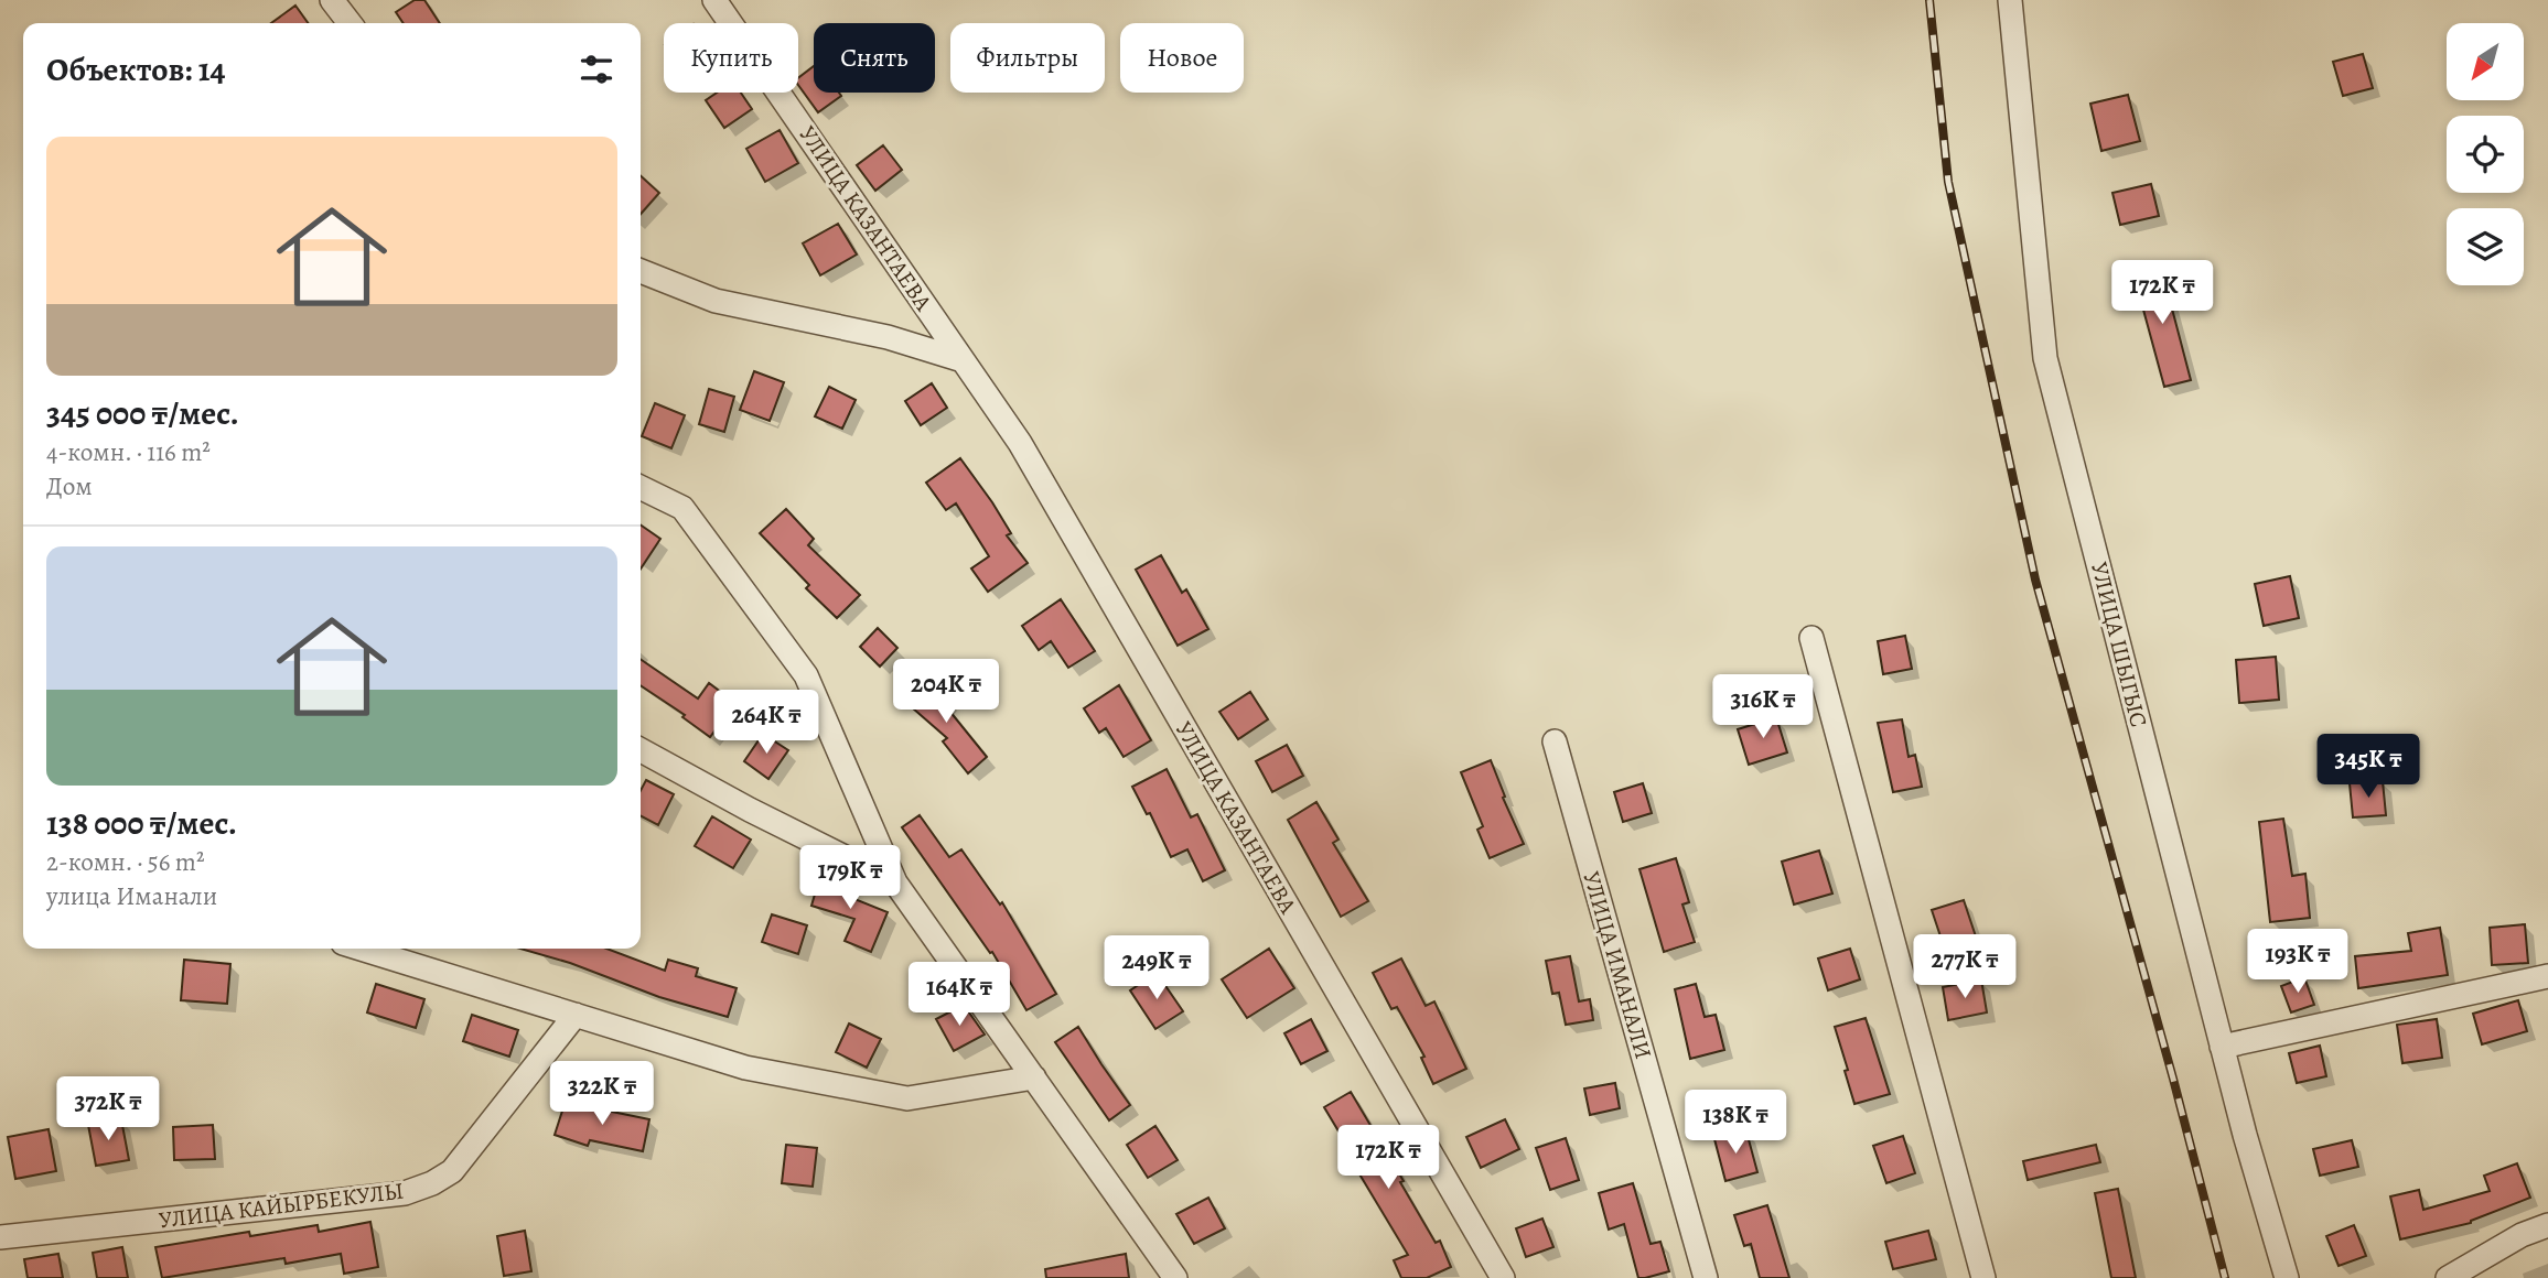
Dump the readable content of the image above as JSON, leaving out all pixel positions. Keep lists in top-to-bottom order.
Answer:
{
  "streets": {
    "street": [
      "УЛИЦА КАЗАНТАЕВА",
      "УЛИЦА ШЫГЫС",
      "УЛИЦА ИМАНАЛИ",
      "УЛИЦА КАЙЫРБЕКУЛЫ"
    ]
  },
  "north": "bottom left",
  "page": {
    "chip": [
      "Купить",
      "Снять",
      "Фильтры",
      "Новое"
    ],
    "heading": "Объектов: 14",
    "list": [
      {
        "name": "345 000 ₸/мес.",
        "note": "4-комн. · 116 m² · Дом"
      },
      {
        "name": "138 000 ₸/мес.",
        "note": "2-комн. · 56 m² · улица Иманали"
      }
    ],
    "price": [
      "172K ₸",
      "204K ₸",
      "316K ₸",
      "264K ₸",
      "345K ₸",
      "179K ₸",
      "193K ₸",
      "277K ₸",
      "249K ₸",
      "164K ₸",
      "322K ₸",
      "372K ₸",
      "138K ₸",
      "172K ₸"
    ]
  }
}
